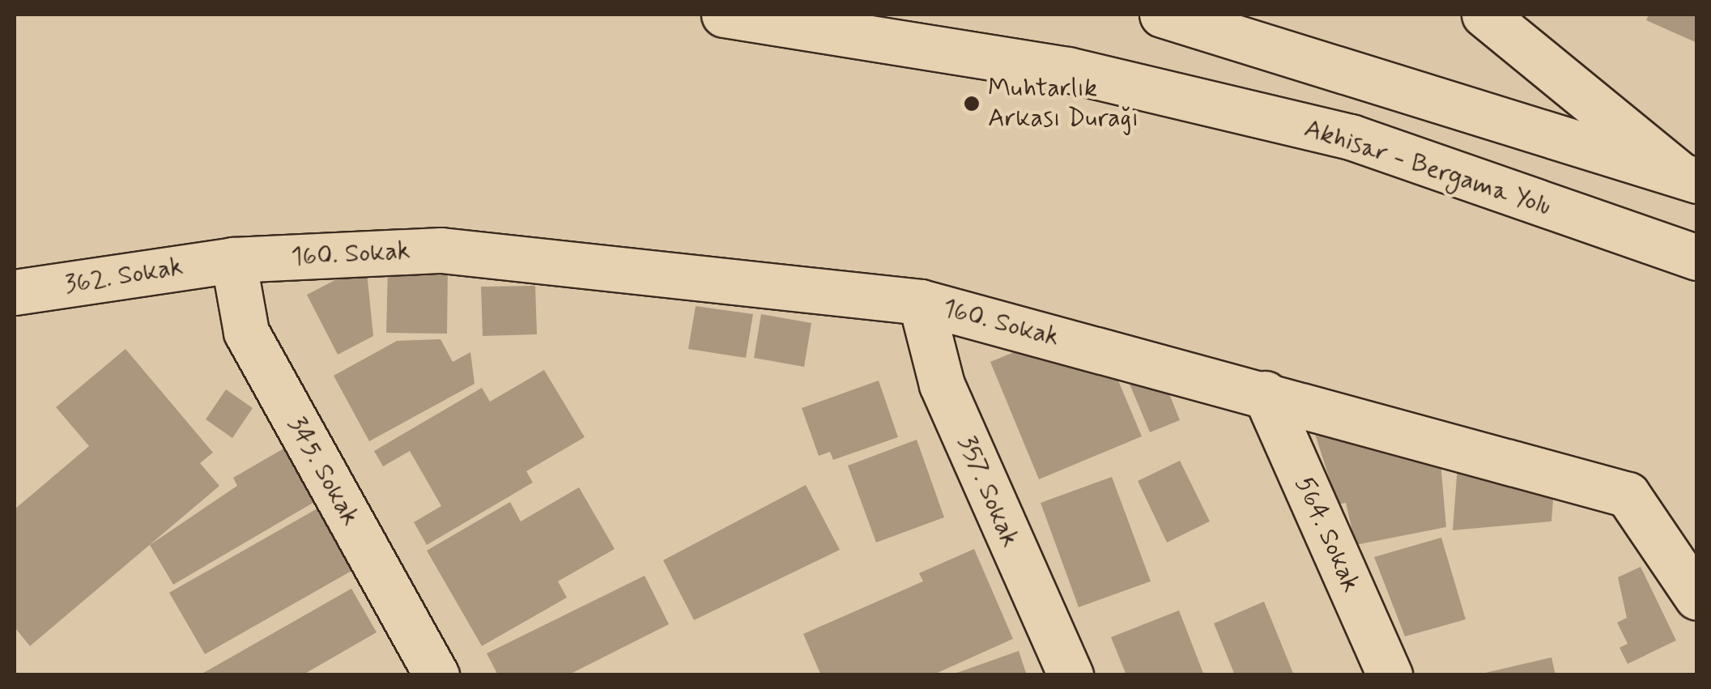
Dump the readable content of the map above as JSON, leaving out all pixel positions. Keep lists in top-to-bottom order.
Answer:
{
  "streets": {
    "street": [
      "Akhisar - Bergama Yolu",
      "160. Sokak",
      "362. Sokak",
      "345. Sokak",
      "357. Sokak",
      "564. Sokak"
    ]
  },
  "crossings": [
    ["160. Sokak", "362. Sokak"],
    ["160. Sokak", "345. Sokak"],
    ["160. Sokak", "357. Sokak"],
    ["160. Sokak", "564. Sokak"],
    ["362. Sokak", "345. Sokak"]
  ],
  "places": ["Muhtarlık Arkası Durağı"]
}
